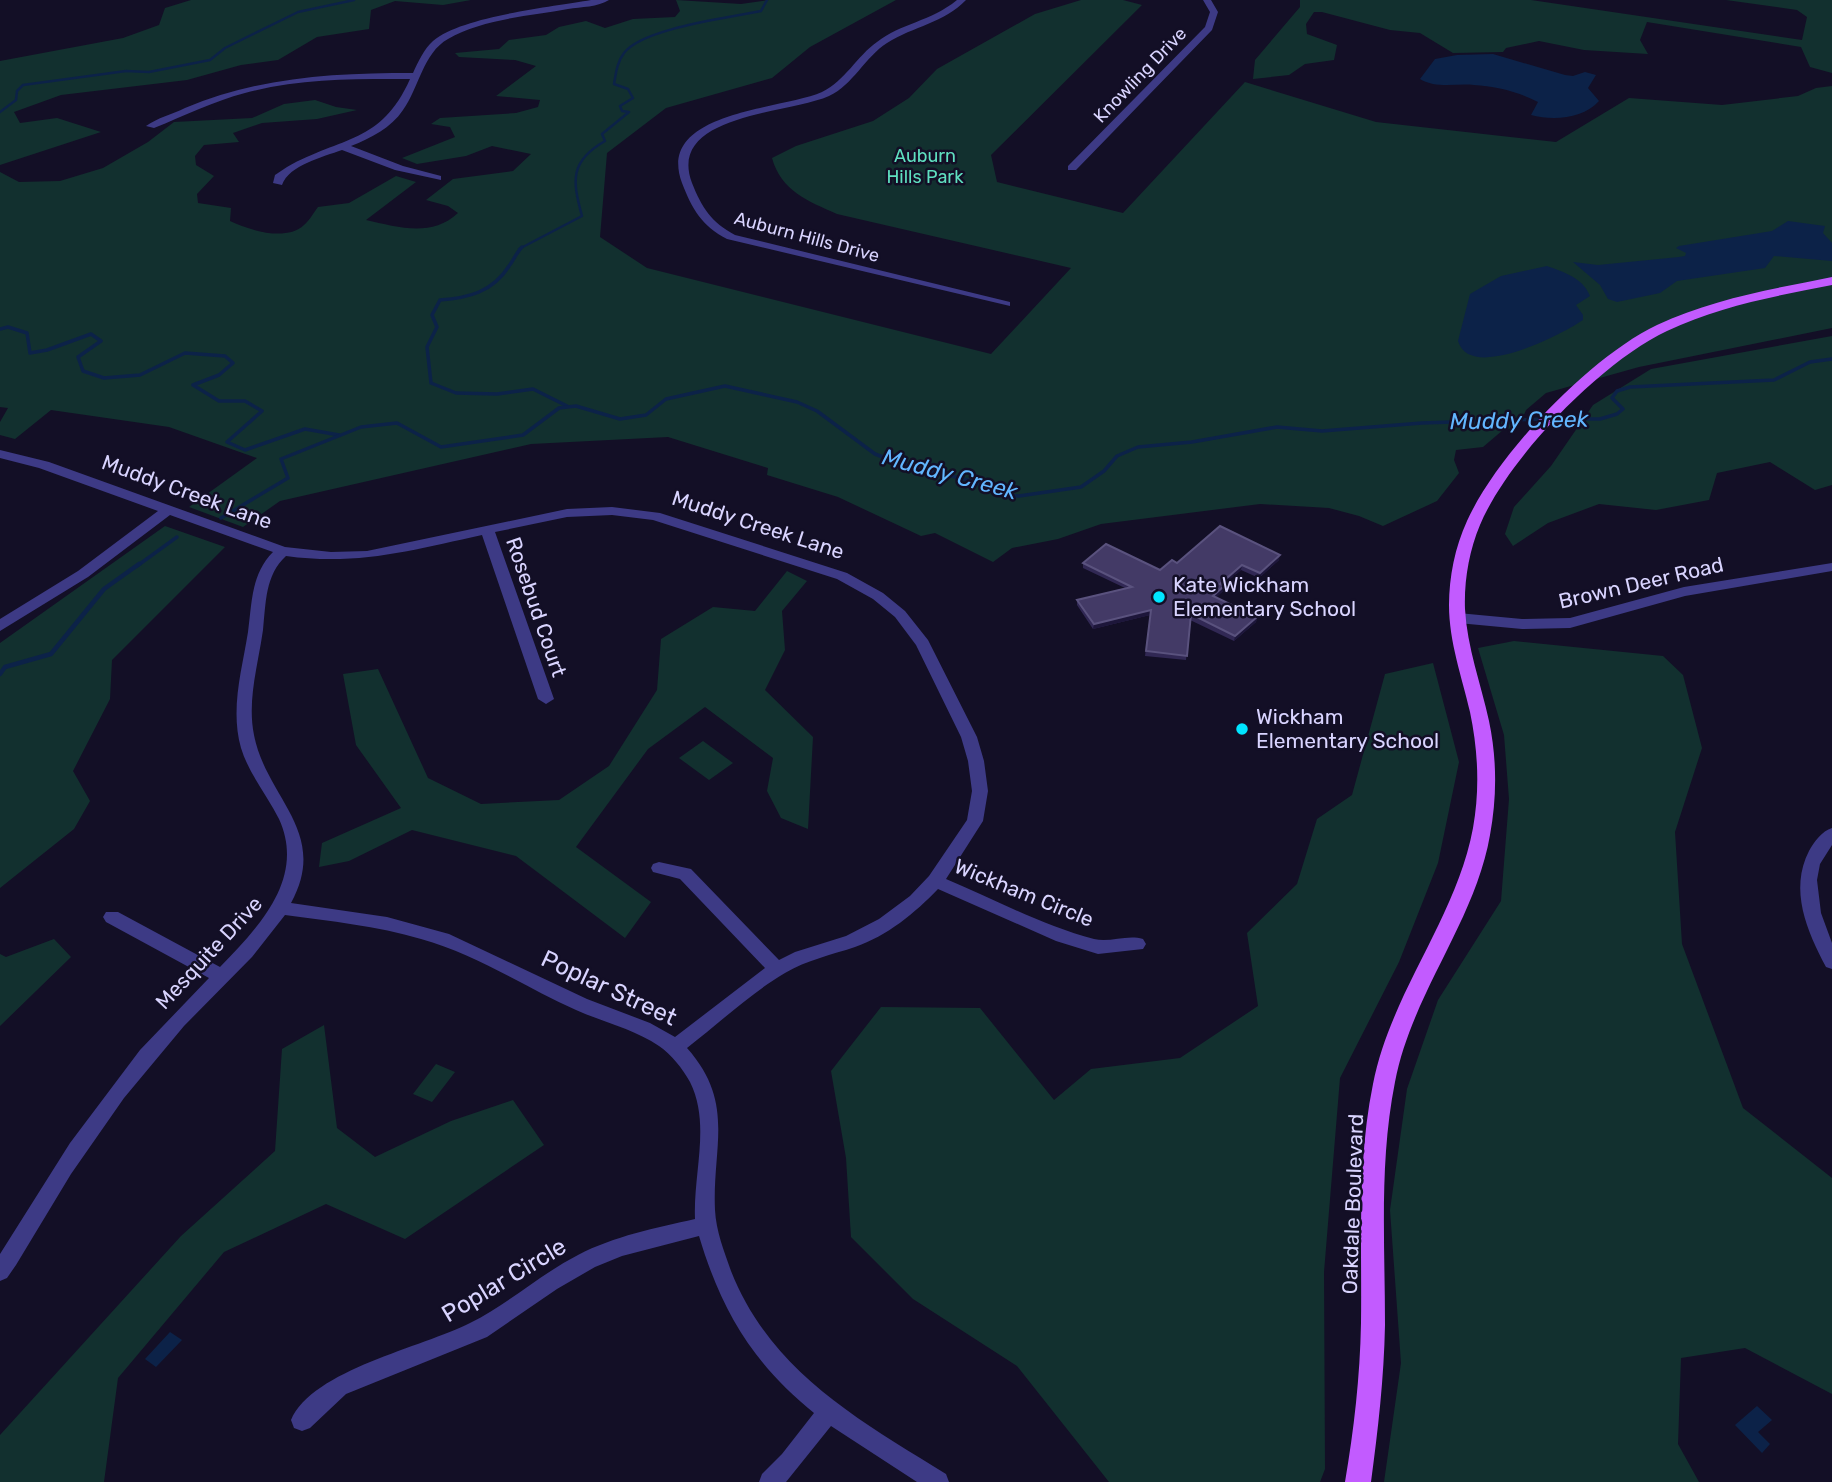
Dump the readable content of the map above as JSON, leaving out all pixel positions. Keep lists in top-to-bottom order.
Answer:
{
  "streets": {
    "main road": ["Oakdale Boulevard"],
    "street": [
      "Knowling Drive",
      "Auburn Hills Drive",
      "Muddy Creek Lane",
      "Brown Deer Road",
      "Rosebud Court",
      "Wickham Circle",
      "Mesquite Drive",
      "Poplar Street",
      "Poplar Circle"
    ]
  },
  "crossings": [
    ["Muddy Creek Lane", "Rosebud Court"],
    ["Muddy Creek Lane", "Wickham Circle"],
    ["Muddy Creek Lane", "Mesquite Drive"],
    ["Muddy Creek Lane", "Poplar Street"],
    ["Brown Deer Road", "Oakdale Boulevard"],
    ["Mesquite Drive", "Poplar Street"],
    ["Poplar Street", "Poplar Circle"]
  ],
  "water": ["Muddy Creek"],
  "parks": ["Auburn Hills Park"],
  "places": ["Kate Wickham Elementary School", "Wickham Elementary School"]
}
